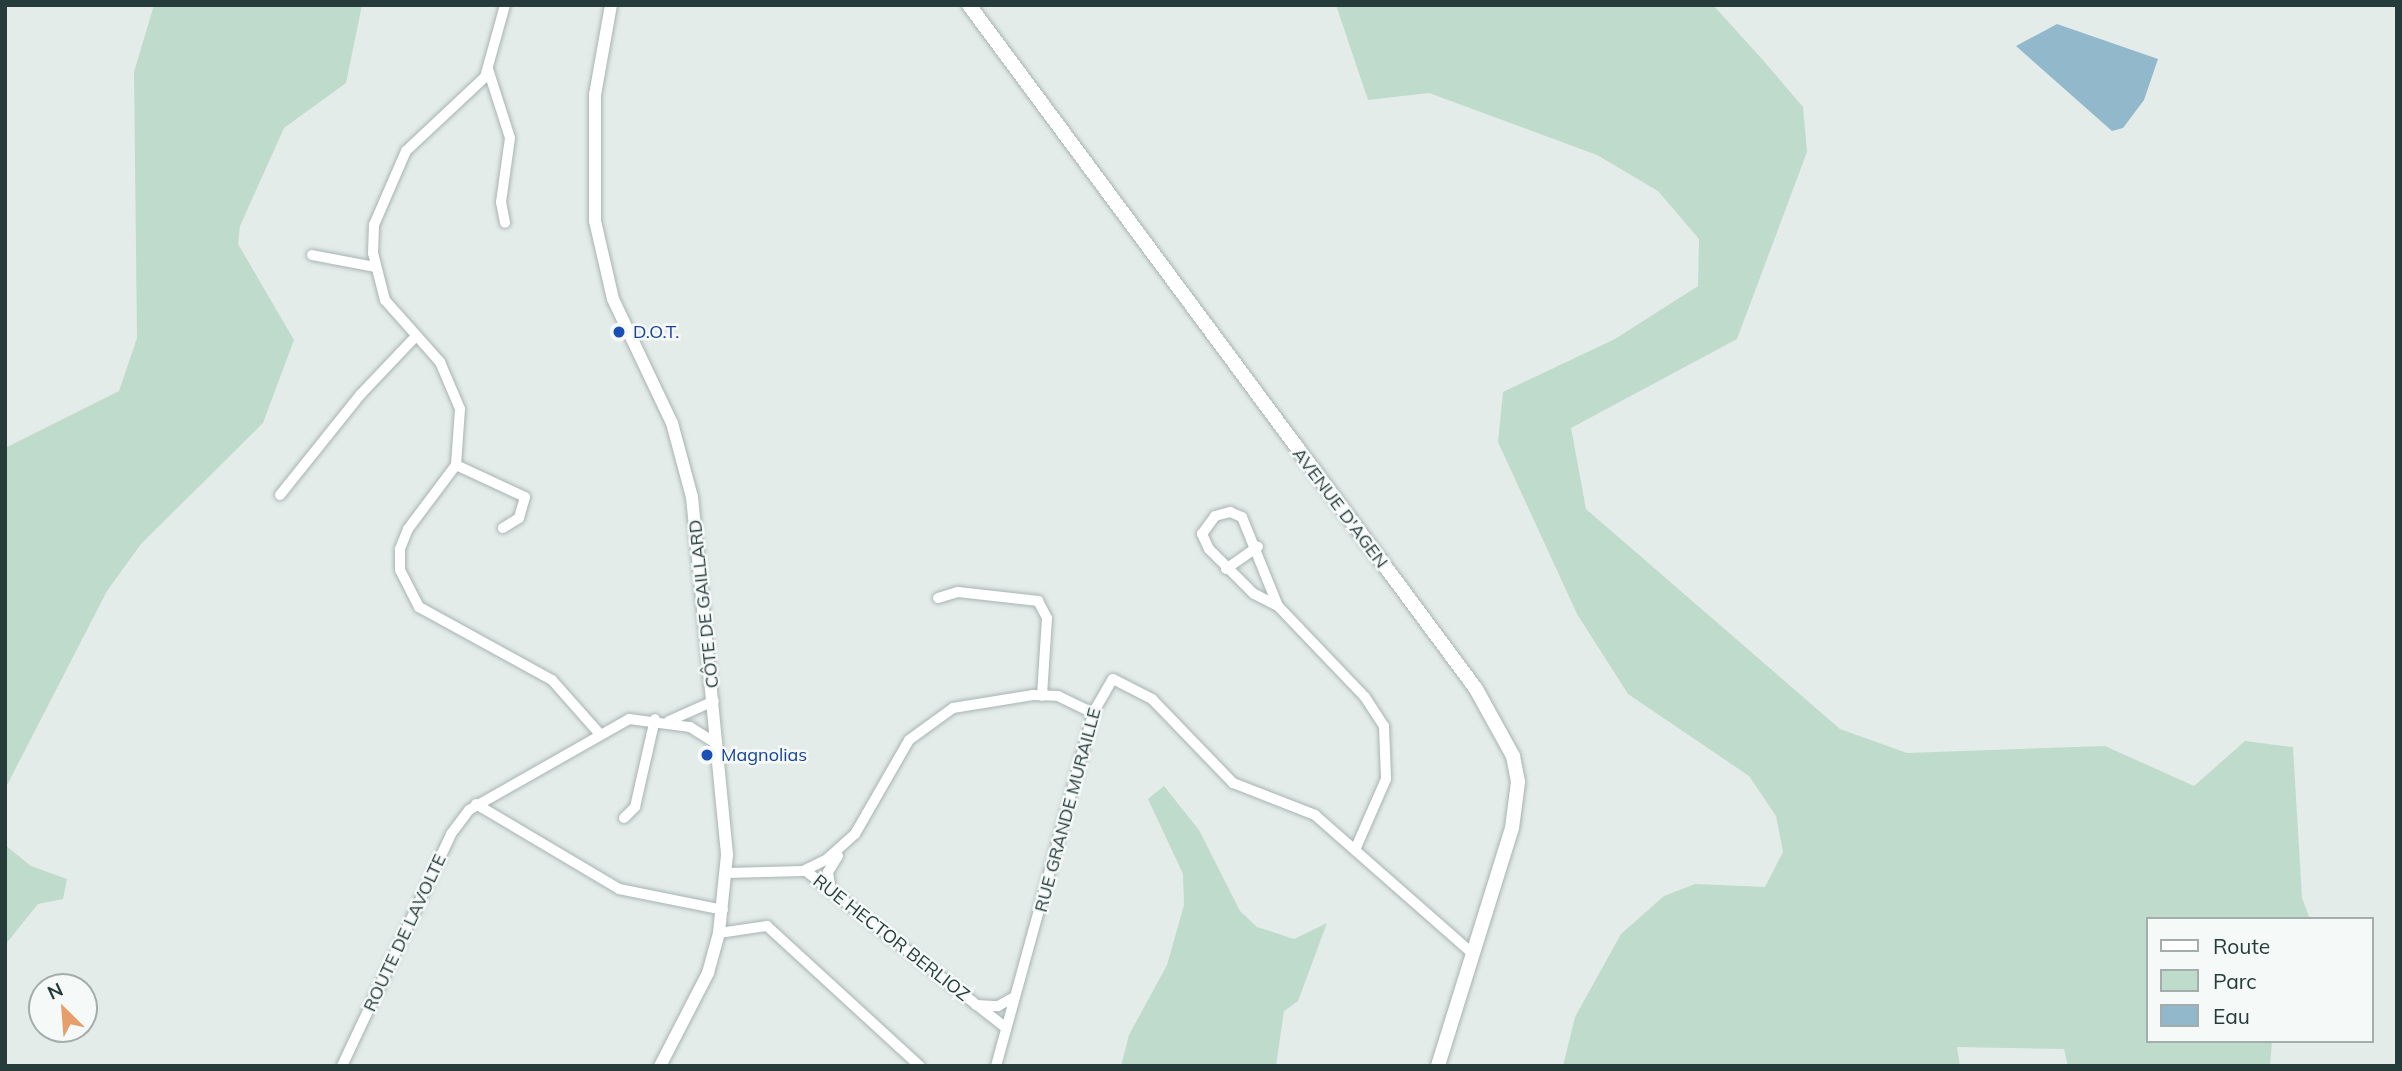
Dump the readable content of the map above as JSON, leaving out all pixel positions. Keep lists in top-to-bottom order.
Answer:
{
  "streets": {
    "main road": ["AVENUE D'AGEN"],
    "street": [
      "CÔTE DE GAILLARD",
      "RUE GRANDE MURAILLE",
      "ROUTE DE LAVOLTE",
      "RUE HECTOR BERLIOZ"
    ]
  },
  "crossings": [
    ["AVENUE D'AGEN", "RUE GRANDE MURAILLE"],
    ["RUE GRANDE MURAILLE", "RUE HECTOR BERLIOZ"]
  ],
  "places": ["D.O.T.", "Magnolias"],
  "legend": ["Route", "Parc", "Eau"],
  "north": "top left"
}
